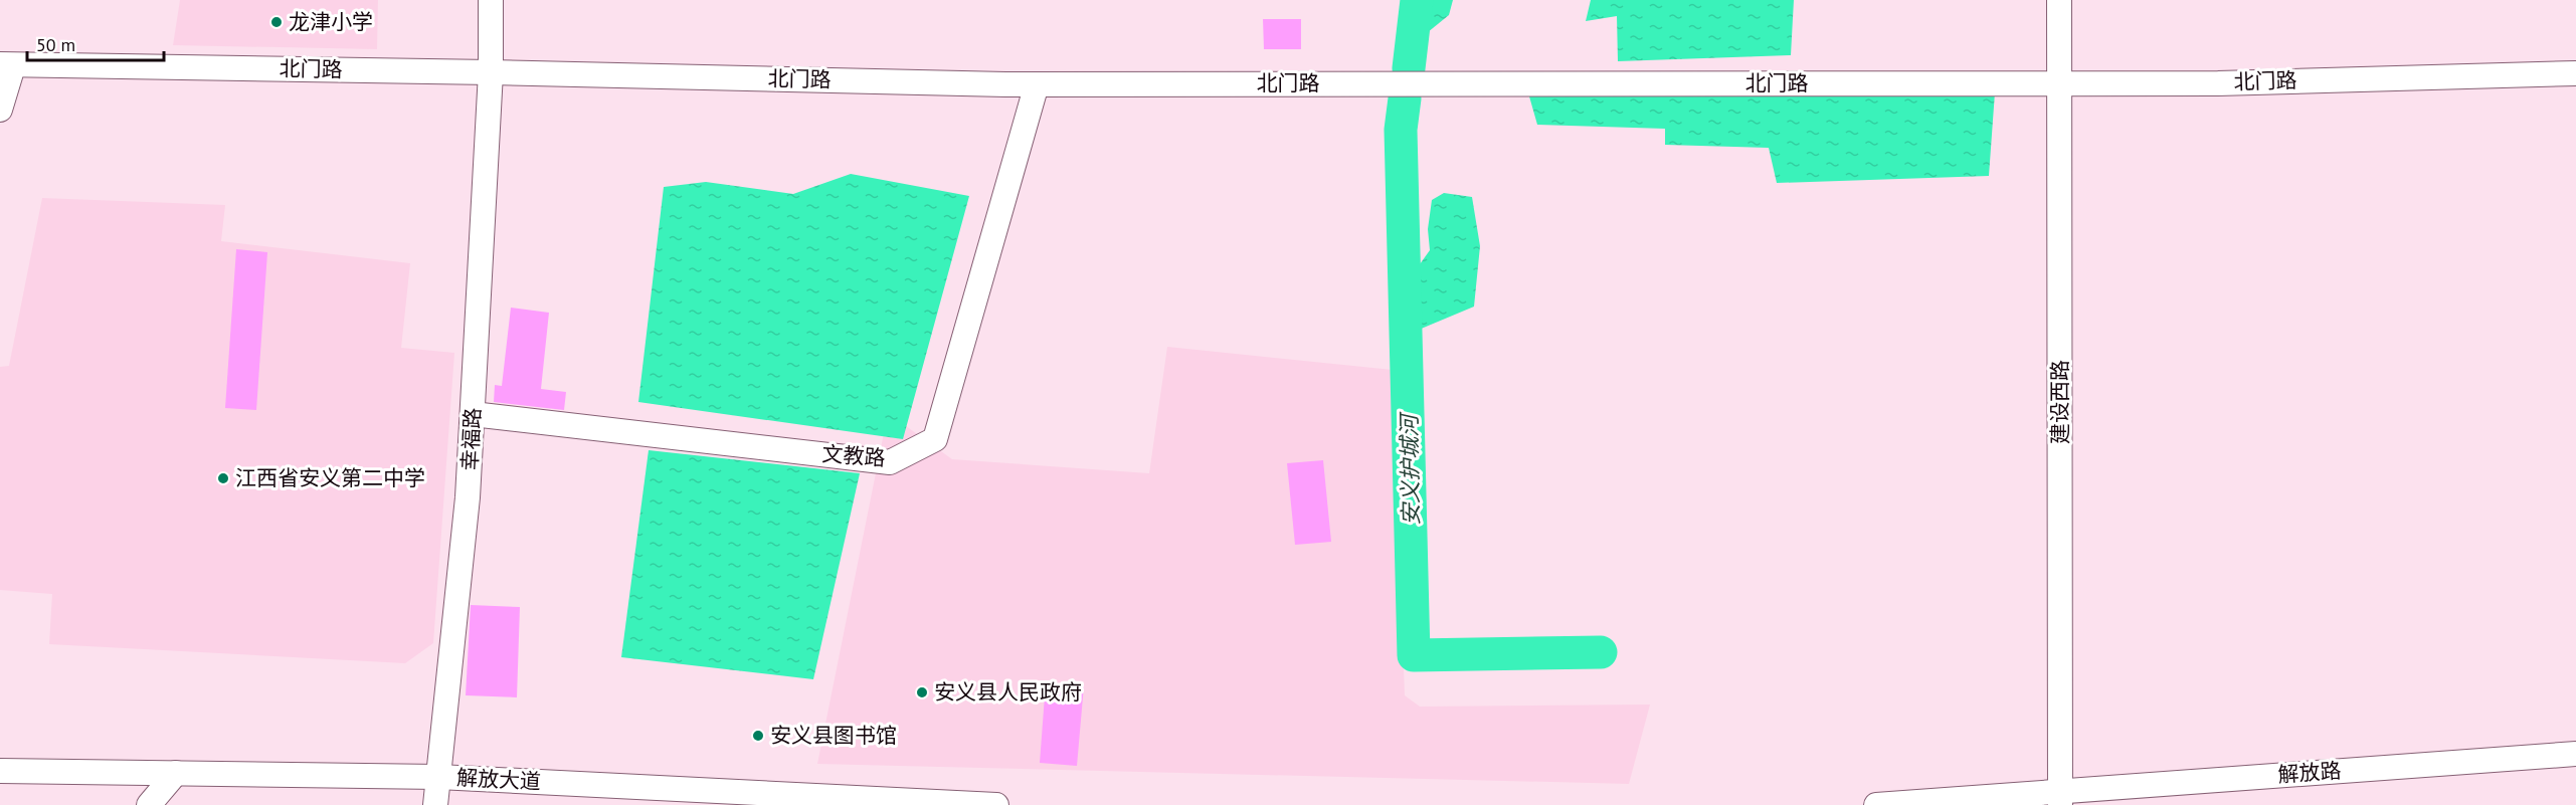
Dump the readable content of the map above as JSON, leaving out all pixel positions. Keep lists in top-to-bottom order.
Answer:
{
  "streets": {
    "street": [
      "北门路",
      "建设西路",
      "幸福路",
      "文教路",
      "解放路",
      "解放大道"
    ]
  },
  "crossings": [
    ["北门路", "建设西路"],
    ["北门路", "幸福路"],
    ["北门路", "文教路"],
    ["建设西路", "解放路"],
    ["幸福路", "文教路"],
    ["幸福路", "解放大道"]
  ],
  "water": ["安义护城河"],
  "places": [
    "龙津小学",
    "江西省安义第二中学",
    "安义县人民政府",
    "安义县图书馆"
  ],
  "scale_bar": "50 m"
}
